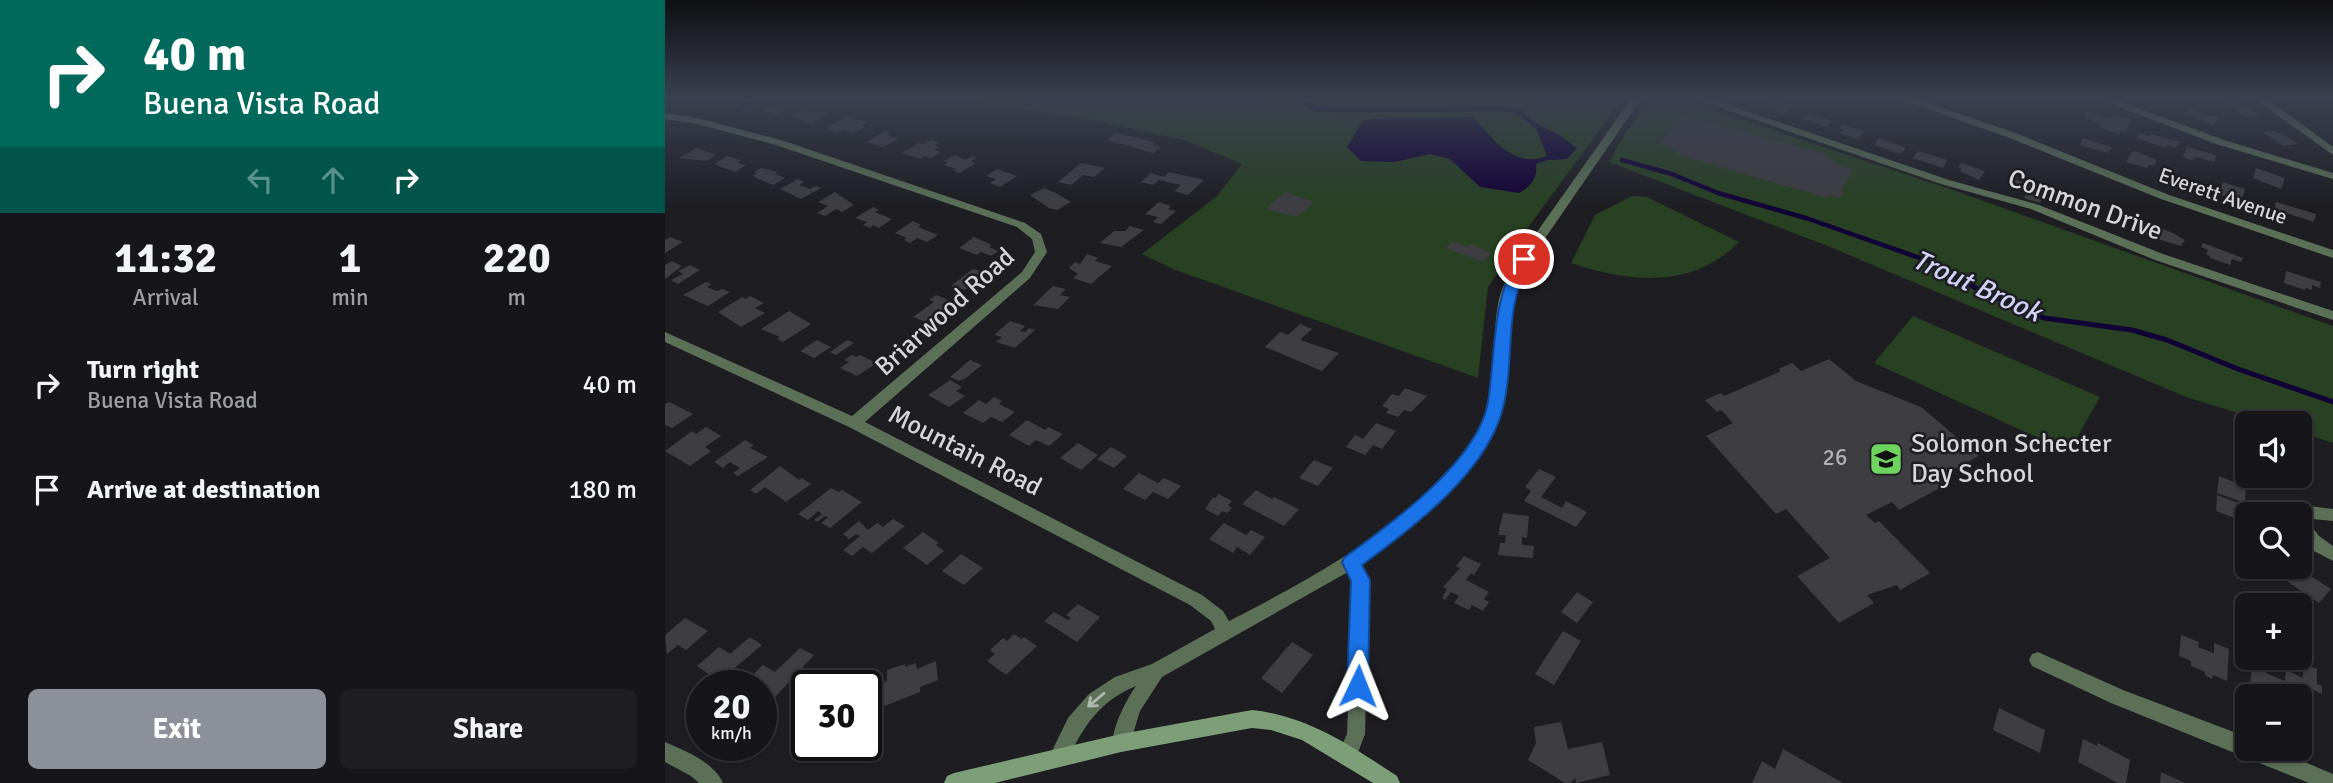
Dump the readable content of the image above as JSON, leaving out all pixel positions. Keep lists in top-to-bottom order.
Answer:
{
  "streets": {
    "street": [
      "Everett Avenue",
      "Common Drive",
      "Briarwood Road",
      "Mountain Road"
    ]
  },
  "crossings": [
    ["Briarwood Road", "Mountain Road"]
  ],
  "water": ["Trout Brook"],
  "places": {
    "school or university": ["Solomon Schecter Day School"]
  },
  "house_numbers": ["26"],
  "page": {
    "turn": ["40 m", "Buena Vista Road"],
    "eta": [
      "11:32",
      "Arrival",
      "1",
      "min",
      "220",
      "m"
    ],
    "list": [
      {
        "name": "Turn right",
        "note": "Buena Vista Road",
        "value": "40 m"
      },
      {
        "name": "Arrive at destination",
        "value": "180 m"
      }
    ],
    "map_buttons": ["+", "−"],
    "speed": "20 km/h",
    "limit": "30",
    "buttons": ["Exit", "Share"]
  }
}
